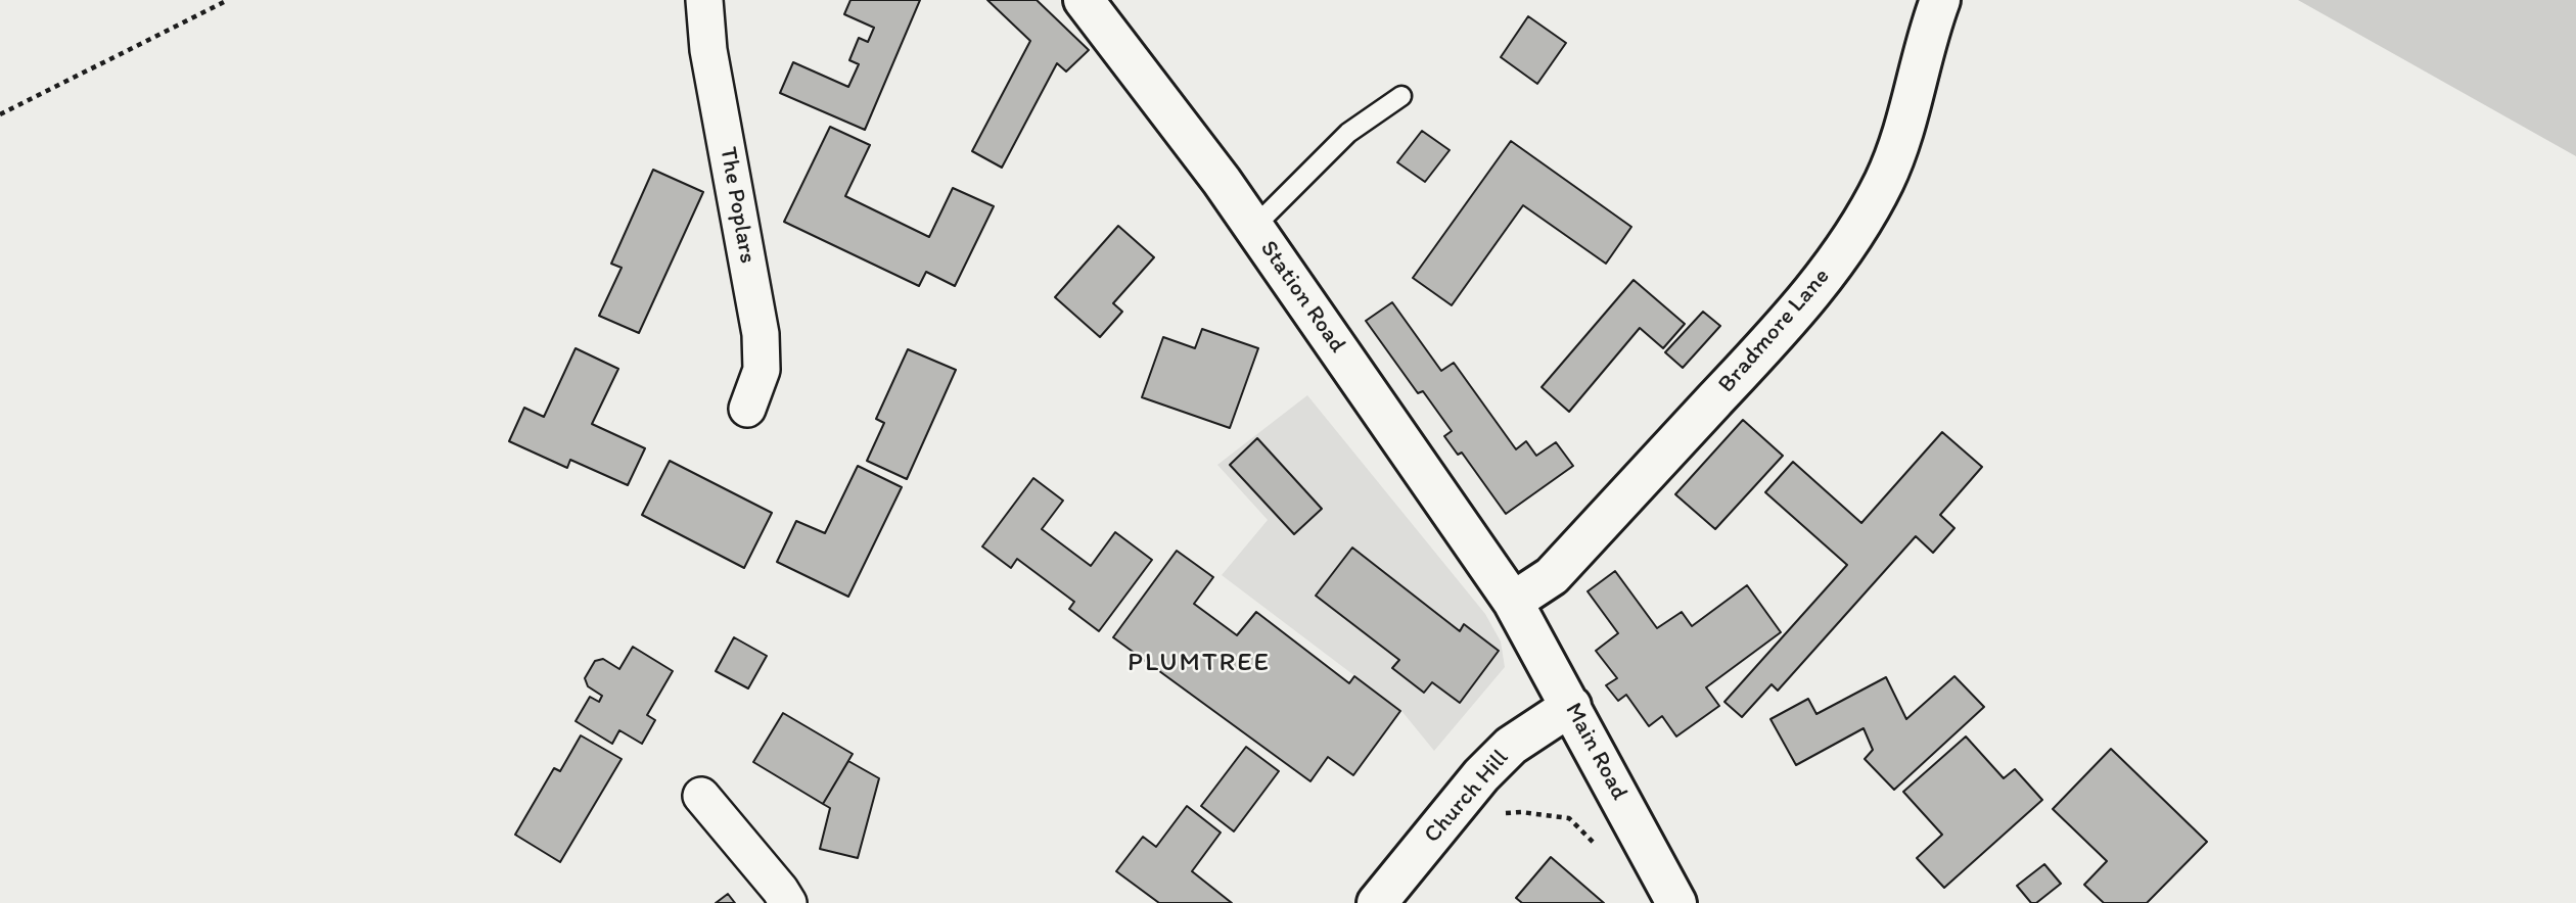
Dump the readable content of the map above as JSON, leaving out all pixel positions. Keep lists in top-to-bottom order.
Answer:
{
  "streets": {
    "street": [
      "The Poplars",
      "Station Road",
      "Bradmore Lane",
      "Main Road",
      "Church Hill"
    ]
  },
  "crossings": [
    ["Station Road", "Bradmore Lane"],
    ["Station Road", "Main Road"],
    ["Bradmore Lane", "Main Road"],
    ["Main Road", "Church Hill"]
  ],
  "districts": ["PLUMTREE"]
}
